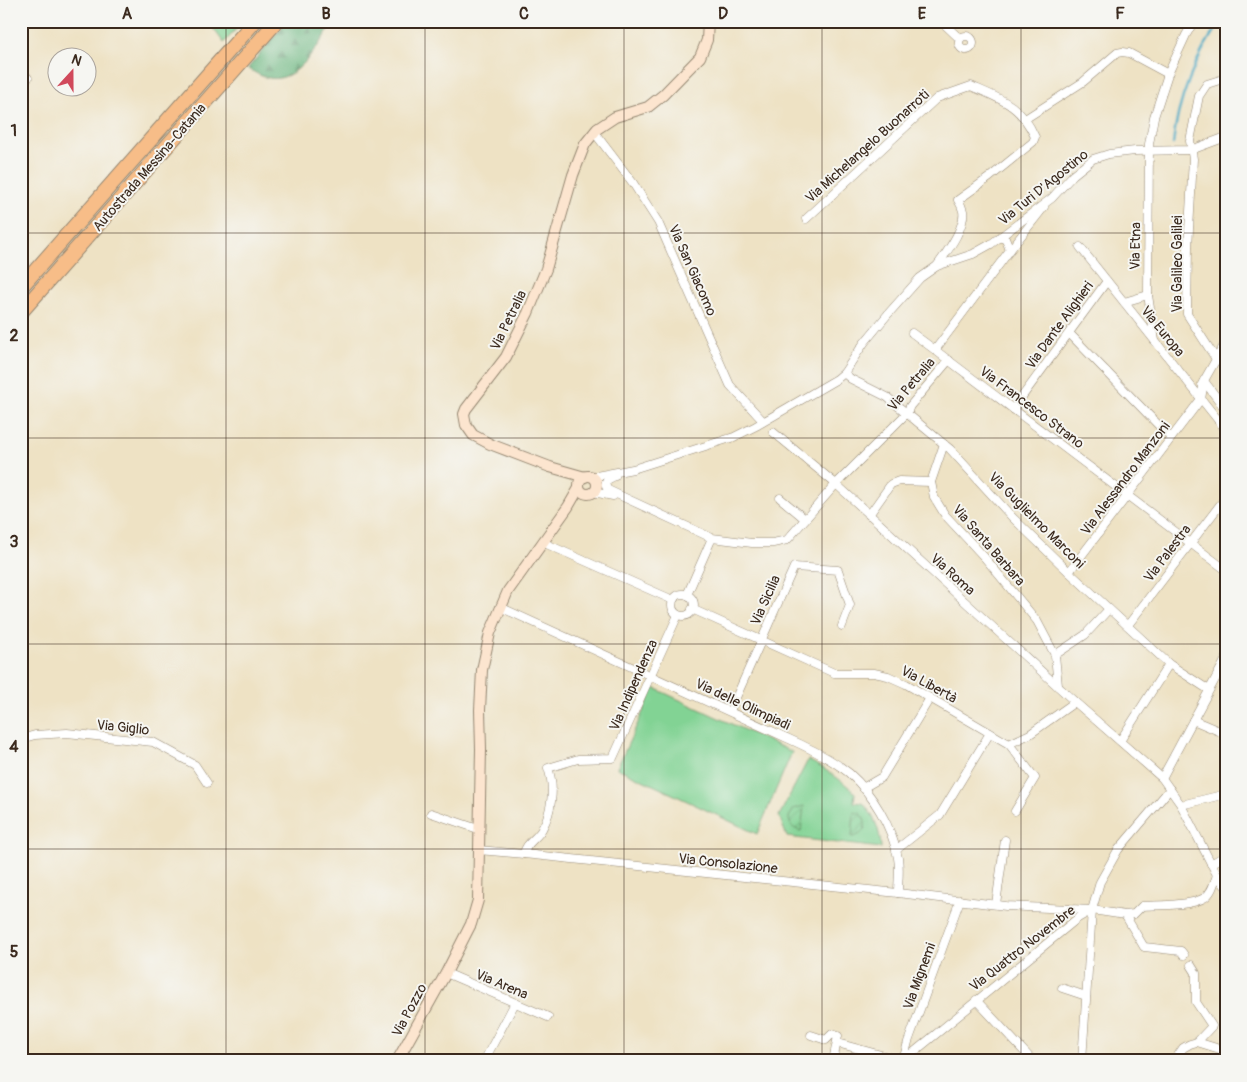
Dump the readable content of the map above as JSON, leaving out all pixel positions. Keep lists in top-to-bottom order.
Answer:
{
  "streets": {
    "highway": ["Autostrada Messina-Catania"],
    "street": [
      "Via Michelangelo Buonarroti",
      "Via Turi D'Agostino",
      "Via Etna",
      "Via Galileo Galilei",
      "Via San Giacomo",
      "Via Petralia",
      "Via Dante Alighieri",
      "Via Europa",
      "Via Francesco Strano",
      "Via Alessandro Manzoni",
      "Via Guglielmo Marconi",
      "Via Santa Barbara",
      "Via Palestra",
      "Via Roma",
      "Via Sicilia",
      "Via Libertà",
      "Via Indipendenza",
      "Via delle Olimpiadi",
      "Via Giglio",
      "Via Consolazione",
      "Via Quattro Novembre",
      "Via Mignemi",
      "Via Arena",
      "Via Pozzo"
    ]
  },
  "crossings": [
    ["Via Michelangelo Buonarroti", "Via Turi D'Agostino"],
    ["Via Turi D'Agostino", "Via Etna"],
    ["Via Turi D'Agostino", "Via Galileo Galilei"],
    ["Via Turi D'Agostino", "Via San Giacomo"],
    ["Via Turi D'Agostino", "Via Guglielmo Marconi"],
    ["Via Etna", "Via Europa"],
    ["Via San Giacomo", "Via Petralia"],
    ["Via Petralia", "Via Francesco Strano"],
    ["Via Petralia", "Via Guglielmo Marconi"],
    ["Via Petralia", "Via Roma"],
    ["Via Petralia", "Via Pozzo"],
    ["Via Dante Alighieri", "Via Europa"],
    ["Via Dante Alighieri", "Via Francesco Strano"],
    ["Via Europa", "Via Alessandro Manzoni"],
    ["Via Francesco Strano", "Via Alessandro Manzoni"],
    ["Via Francesco Strano", "Via Palestra"],
    ["Via Alessandro Manzoni", "Via Guglielmo Marconi"],
    ["Via Guglielmo Marconi", "Via Palestra"],
    ["Via Roma", "Via Quattro Novembre"],
    ["Via Sicilia", "Via Libertà"],
    ["Via Sicilia", "Via delle Olimpiadi"],
    ["Via Indipendenza", "Via delle Olimpiadi"],
    ["Via Indipendenza", "Via Consolazione"],
    ["Via delle Olimpiadi", "Via Consolazione"],
    ["Via delle Olimpiadi", "Via Pozzo"],
    ["Via Consolazione", "Via Quattro Novembre"],
    ["Via Consolazione", "Via Mignemi"],
    ["Via Consolazione", "Via Pozzo"],
    ["Via Quattro Novembre", "Via Mignemi"],
    ["Via Arena", "Via Pozzo"]
  ],
  "north": "top",
  "grid": {
    "columns": [
      "A",
      "B",
      "C",
      "D",
      "E",
      "F"
    ],
    "rows": [
      "1",
      "2",
      "3",
      "4",
      "5"
    ]
  }
}
